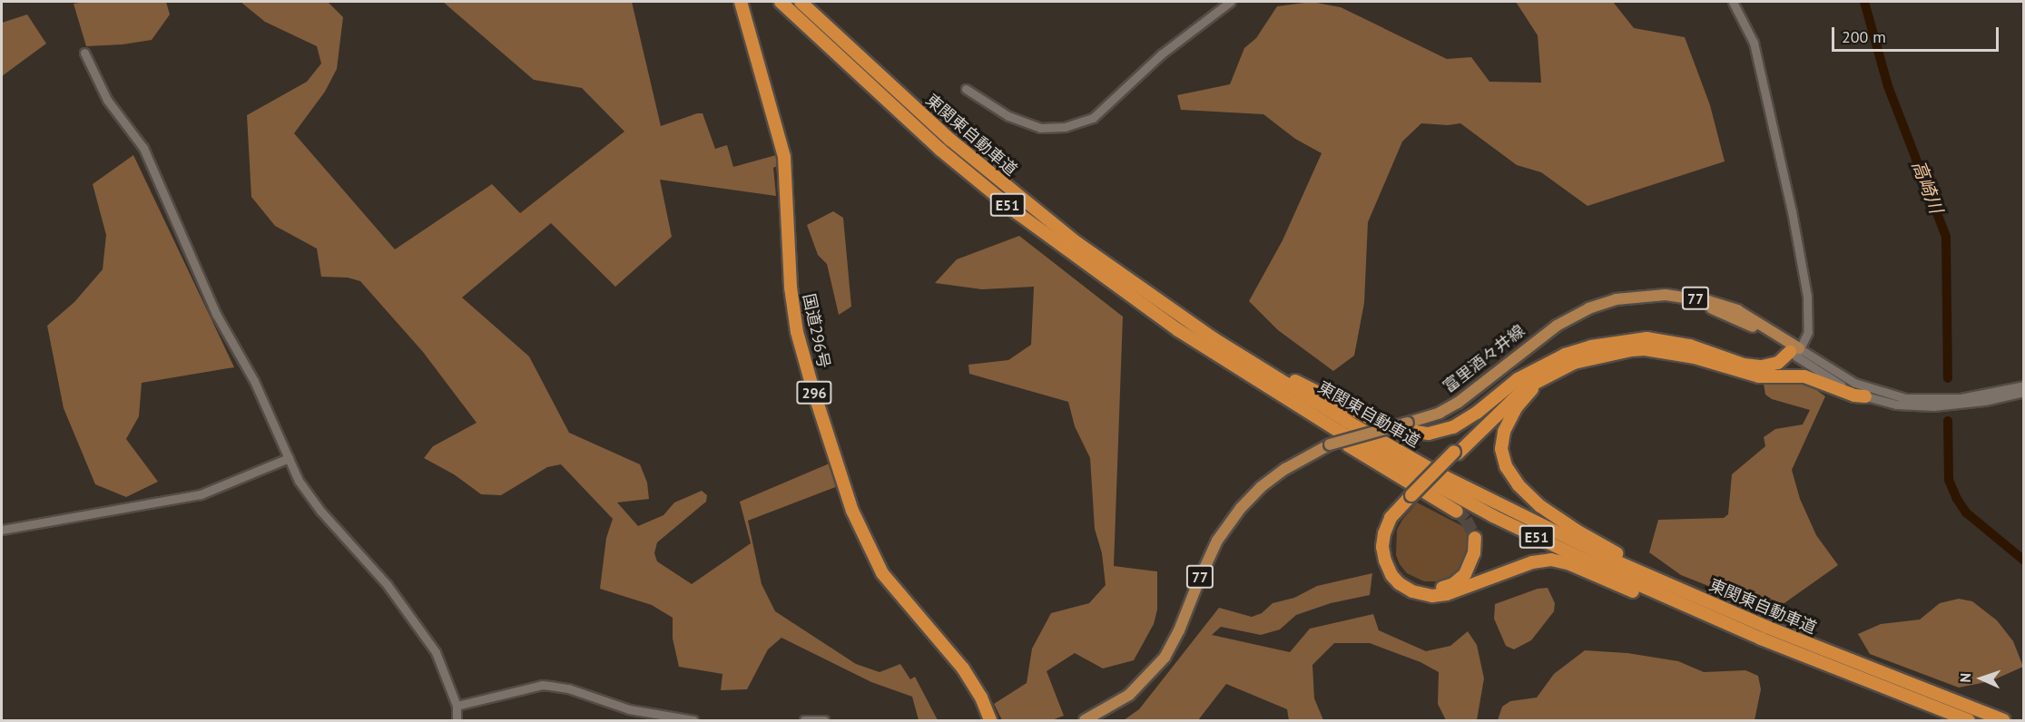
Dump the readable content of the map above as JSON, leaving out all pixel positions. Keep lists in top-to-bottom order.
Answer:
{
  "streets": {
    "highway": [
      "東関東自動車道",
      "E51",
      "国道296号",
      "296"
    ],
    "main road": ["77", "富里酒々井線"]
  },
  "water": ["高崎川"],
  "scale_bar": "200 m",
  "north": "left"
}
